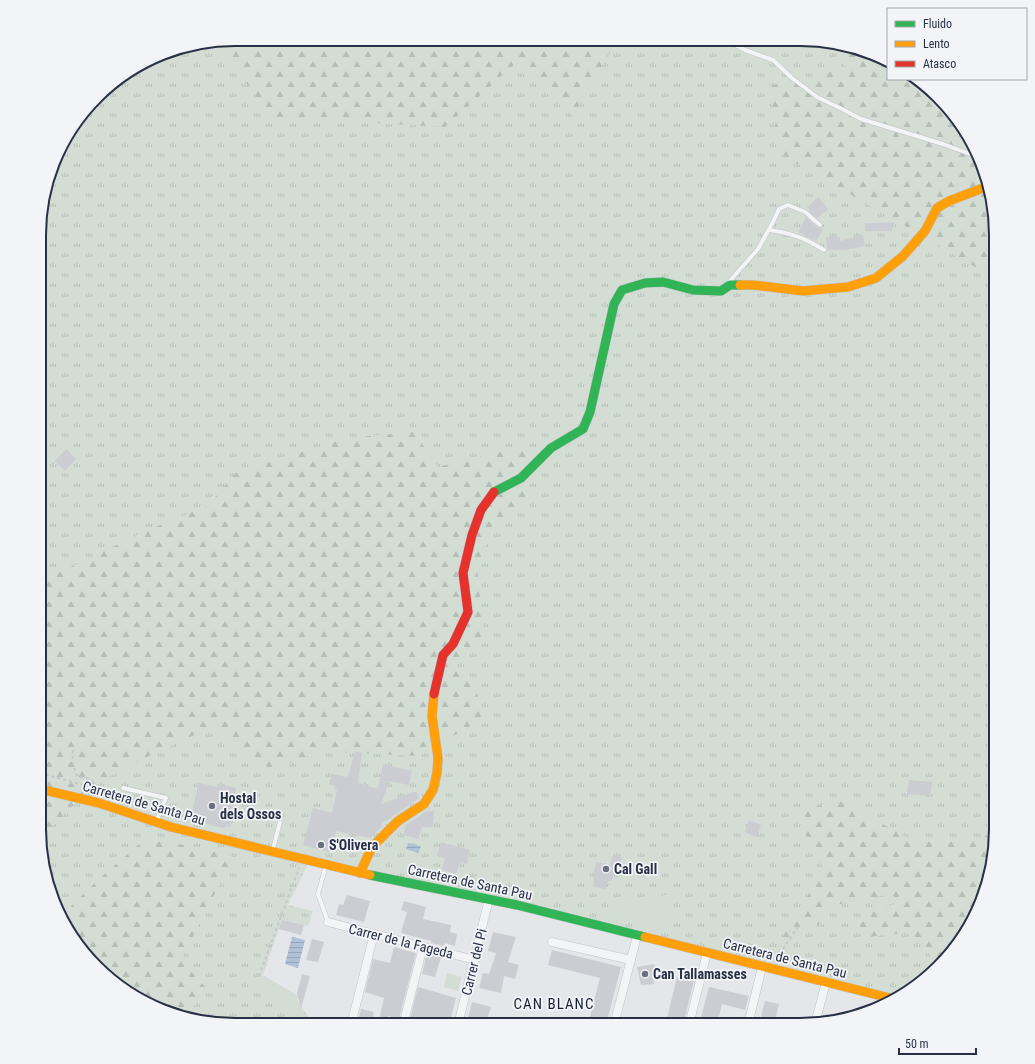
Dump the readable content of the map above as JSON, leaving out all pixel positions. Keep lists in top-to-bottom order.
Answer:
{
  "streets": {
    "street": ["Carretera de Santa Pau", "Carrer de la Fageda", "Carrer del Pi"]
  },
  "crossings": [
    ["Carretera de Santa Pau", "Carrer del Pi"],
    ["Carrer de la Fageda", "Carrer del Pi"]
  ],
  "districts": ["CAN BLANC"],
  "places": [
    "Hostal dels Ossos",
    "S'Olivera",
    "Cal Gall",
    "Can Tallamasses"
  ],
  "legend": ["Fluido", "Lento", "Atasco"],
  "scale_bar": "50 m"
}
